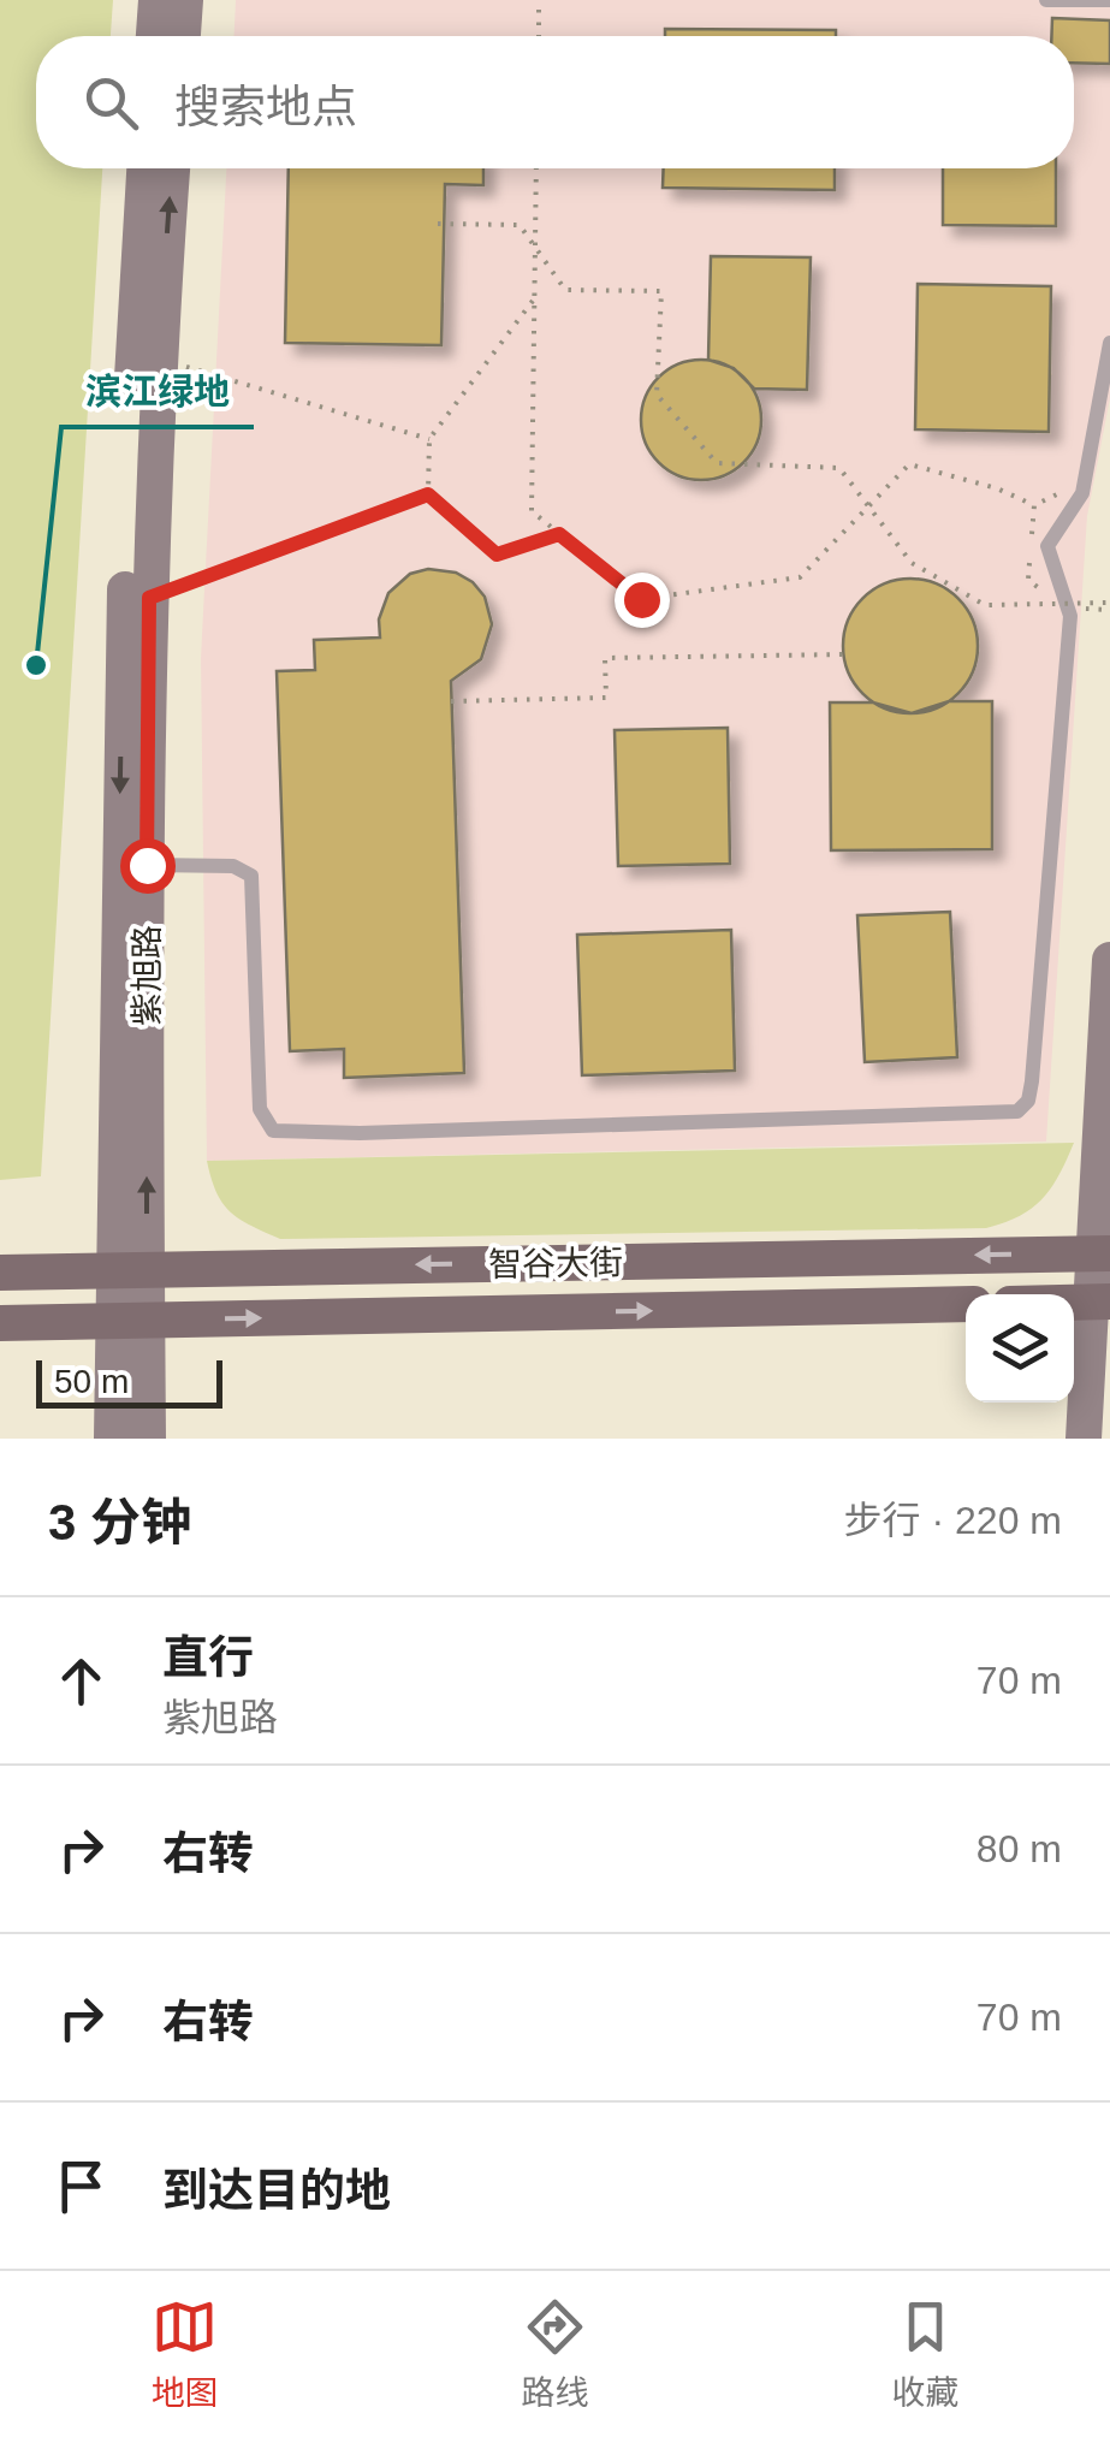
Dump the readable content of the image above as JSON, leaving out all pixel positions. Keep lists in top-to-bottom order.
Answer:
{
  "streets": {
    "main road": ["紫旭路", "智谷大街"]
  },
  "crossings": [
    ["紫旭路", "智谷大街"]
  ],
  "places": ["滨江绿地"],
  "scale_bar": "50 m",
  "page": {
    "search": "搜索地点",
    "scale": "50 m",
    "heading": ["3 分钟", "步行 · 220 m"],
    "list": [
      ["直行", "紫旭路", "70 m"],
      ["右转", "80 m"],
      ["右转", "70 m"],
      "到达目的地"
    ],
    "nav": ["地图", "路线", "收藏"]
  }
}
